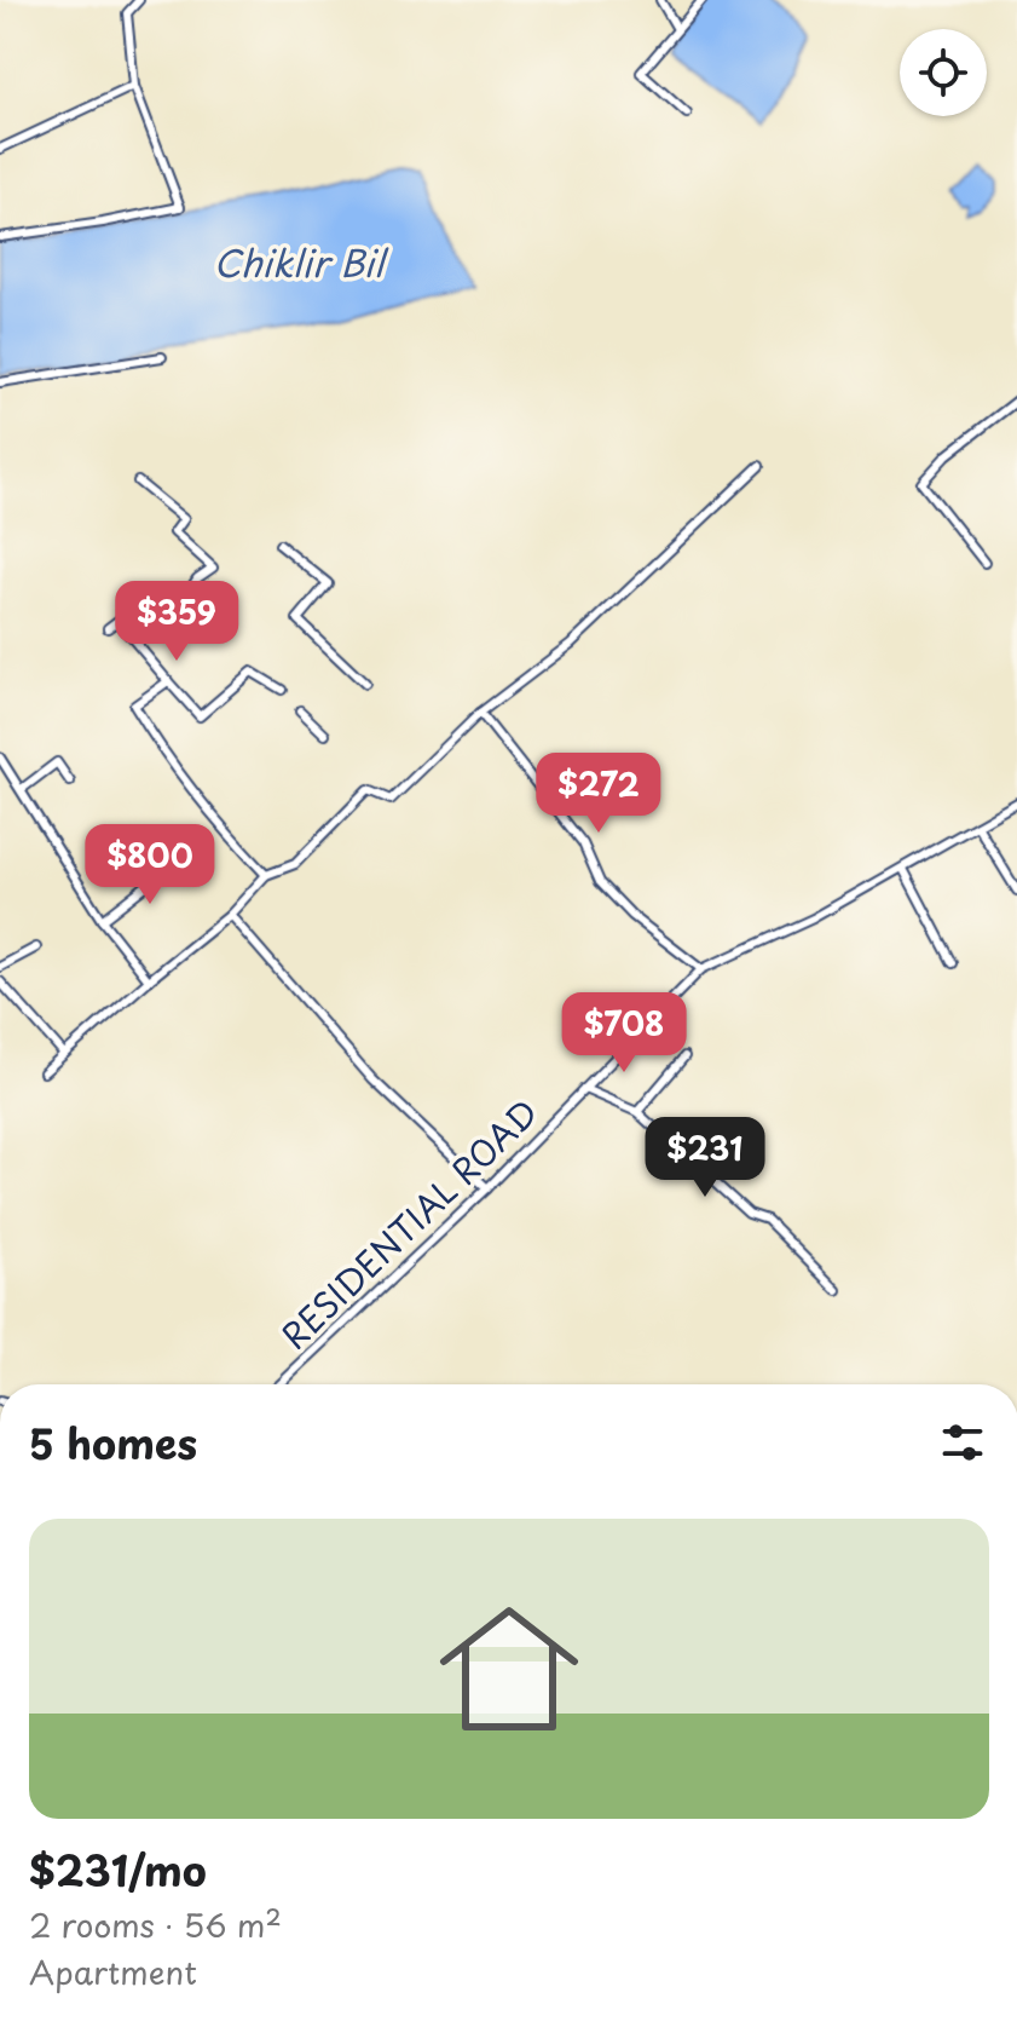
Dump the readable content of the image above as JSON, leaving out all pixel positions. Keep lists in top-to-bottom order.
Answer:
{
  "streets": {
    "street": ["RESIDENTIAL ROAD"]
  },
  "water": ["Chiklir Bil"],
  "page": {
    "price": [
      "$359",
      "$272",
      "$800",
      "$708",
      "$231"
    ],
    "heading": "5 homes",
    "list": [
      {
        "name": "$231/mo",
        "note": "2 rooms · 56 m² · Apartment"
      }
    ]
  }
}
